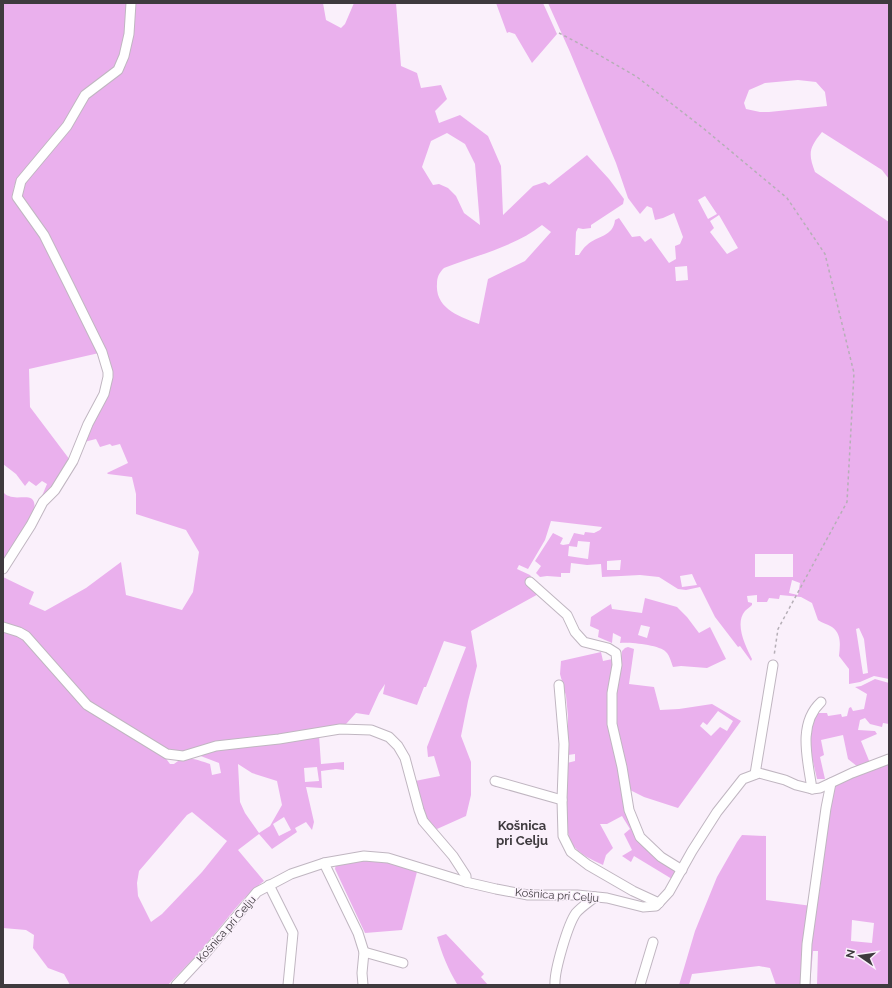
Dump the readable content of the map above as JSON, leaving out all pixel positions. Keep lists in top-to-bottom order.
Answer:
{
  "streets": {
    "street": ["Košnica pri Celju"]
  },
  "districts": ["Košnica pri Celju"],
  "north": "left"
}
